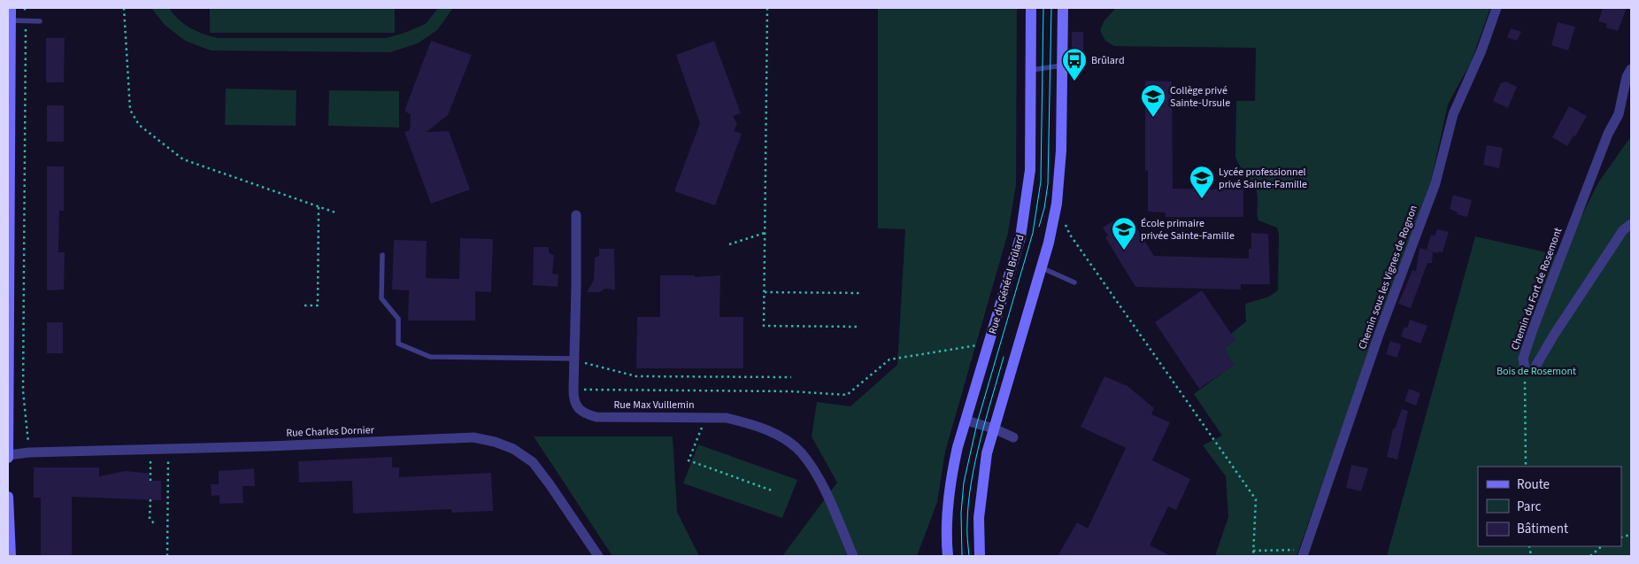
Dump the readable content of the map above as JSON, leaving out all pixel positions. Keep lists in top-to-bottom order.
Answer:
{
  "streets": {
    "main road": ["Rue du Général Brûlard"],
    "street": [
      "Chemin sous les Vignes de Rognon",
      "Chemin du Fort de Rosemont",
      "Rue Max Vuillemin",
      "Rue Charles Dornier"
    ]
  },
  "parks": ["Bois de Rosemont"],
  "places": {
    "bus stop": ["Brûlard"],
    "school or university": ["Collège privé Sainte-Ursule", "Lycée professionnel privé Sainte-Famille", "École primaire privée Sainte-Famille"]
  },
  "legend": ["Route", "Parc", "Bâtiment"]
}
